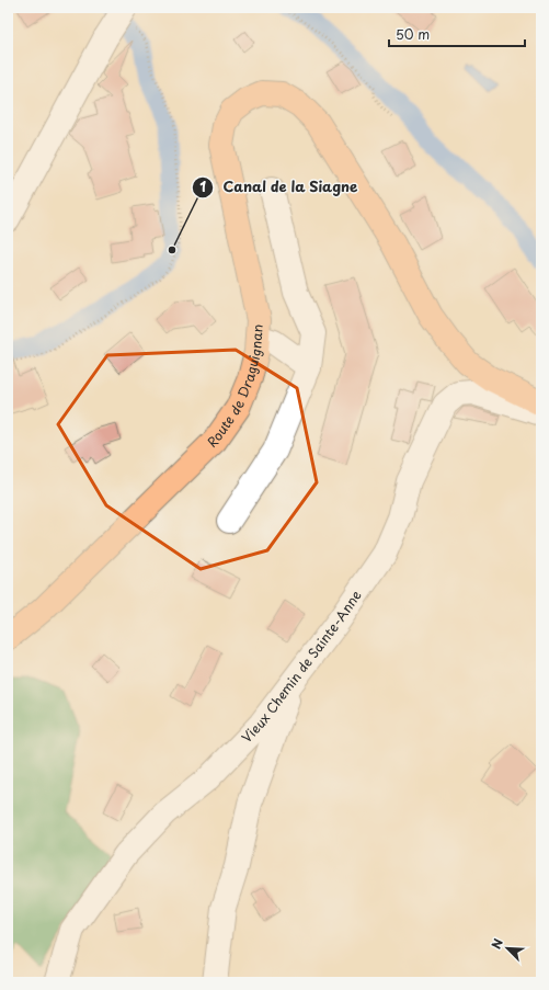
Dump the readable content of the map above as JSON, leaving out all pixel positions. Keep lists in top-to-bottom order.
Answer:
{
  "streets": {
    "main road": ["Route de Draguignan"],
    "street": ["Vieux Chemin de Sainte-Anne"]
  },
  "places": ["Canal de la Siagne"],
  "scale_bar": "50 m",
  "north": "top left"
}
